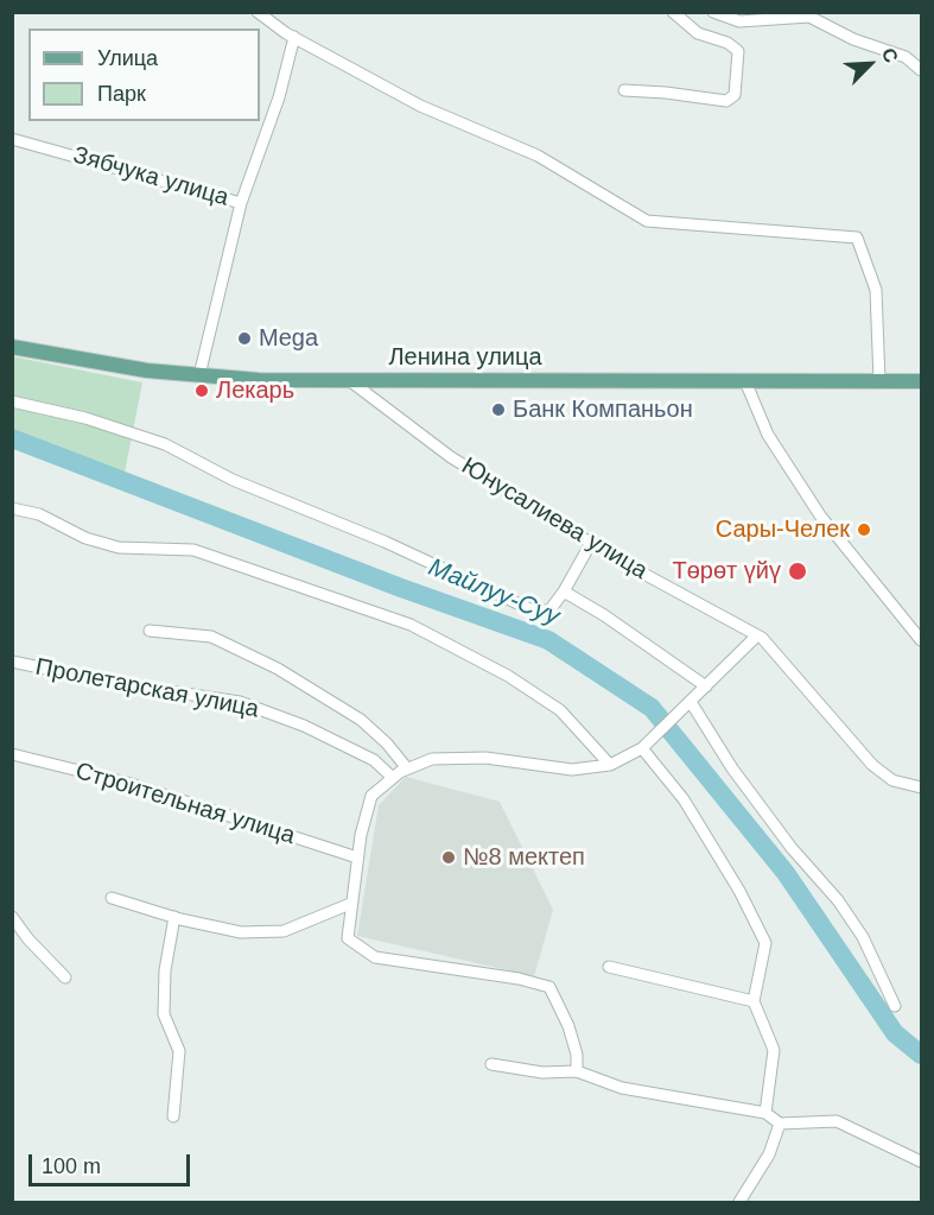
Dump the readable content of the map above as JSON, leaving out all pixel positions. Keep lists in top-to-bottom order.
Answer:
{
  "streets": {
    "main road": ["Ленина улица"],
    "street": [
      "Зябчука улица",
      "Юнусалиева улица",
      "Пролетарская улица",
      "Строительная улица"
    ]
  },
  "crossings": [
    ["Зябчука улица", "Ленина улица"],
    ["Ленина улица", "Юнусалиева улица"]
  ],
  "water": ["Майлуу-Суу"],
  "places": [
    "Mega",
    "Лекарь",
    "Банк Компаньон",
    "Сары-Челек",
    "Төрөт үйү",
    "№8 мектеп"
  ],
  "legend": ["Улица", "Парк"],
  "scale_bar": "100 m",
  "north": "top right"
}
